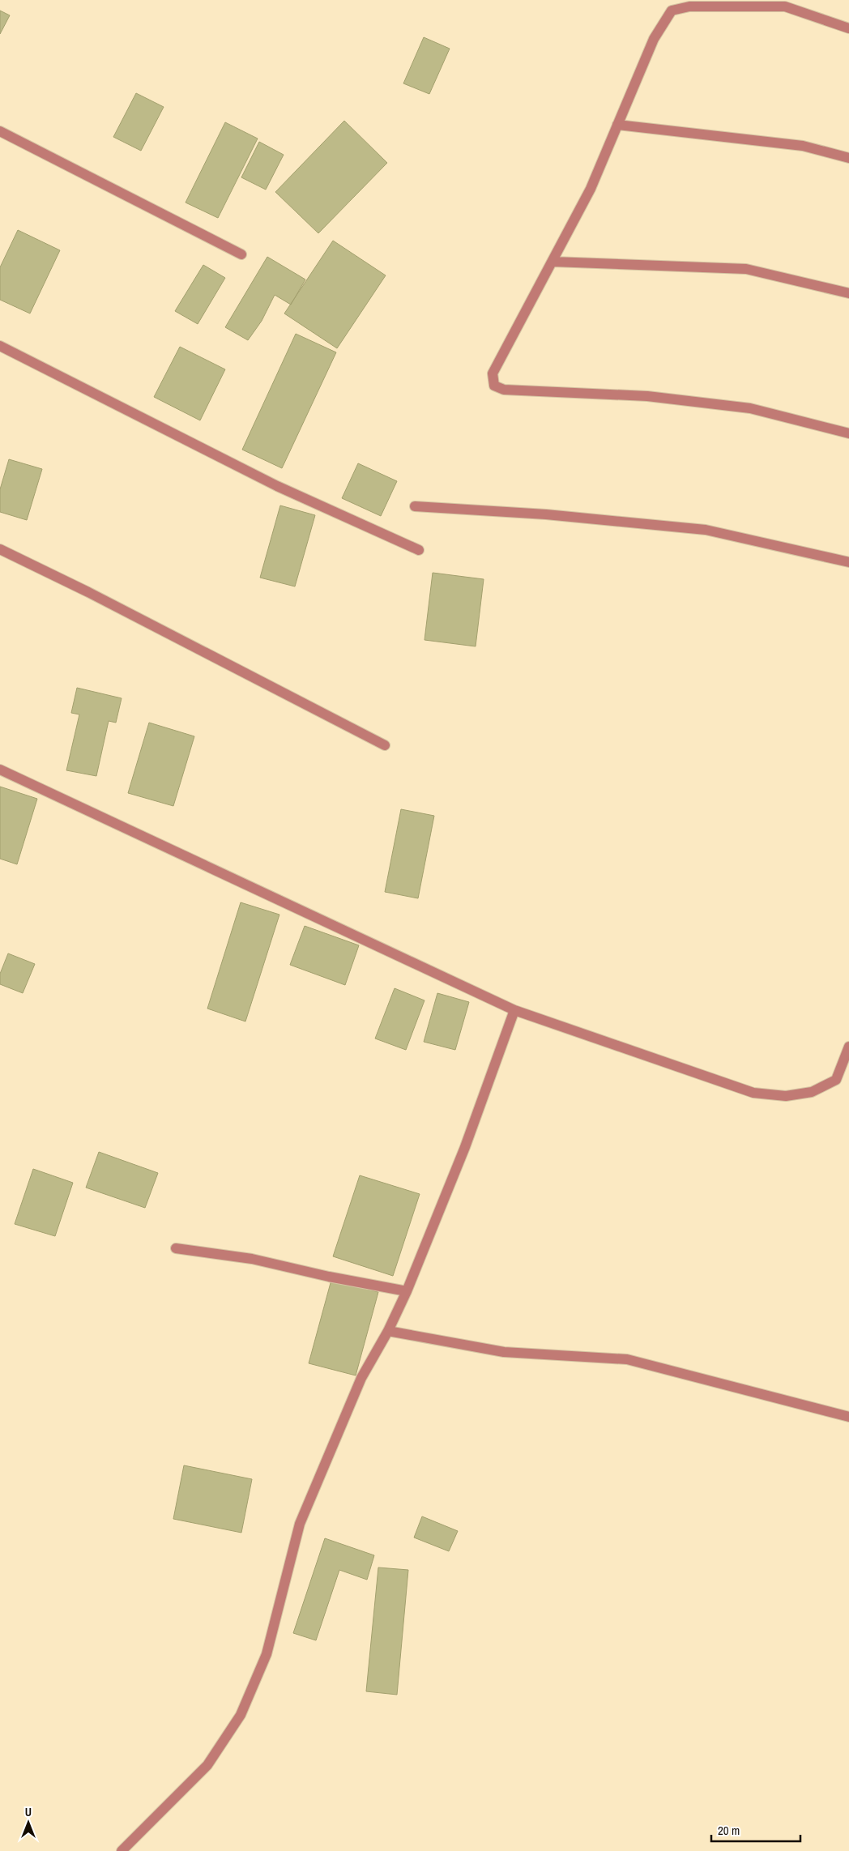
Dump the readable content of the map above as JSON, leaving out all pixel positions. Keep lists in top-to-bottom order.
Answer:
{
  "scale_bar": "20 m",
  "north": "top"
}
